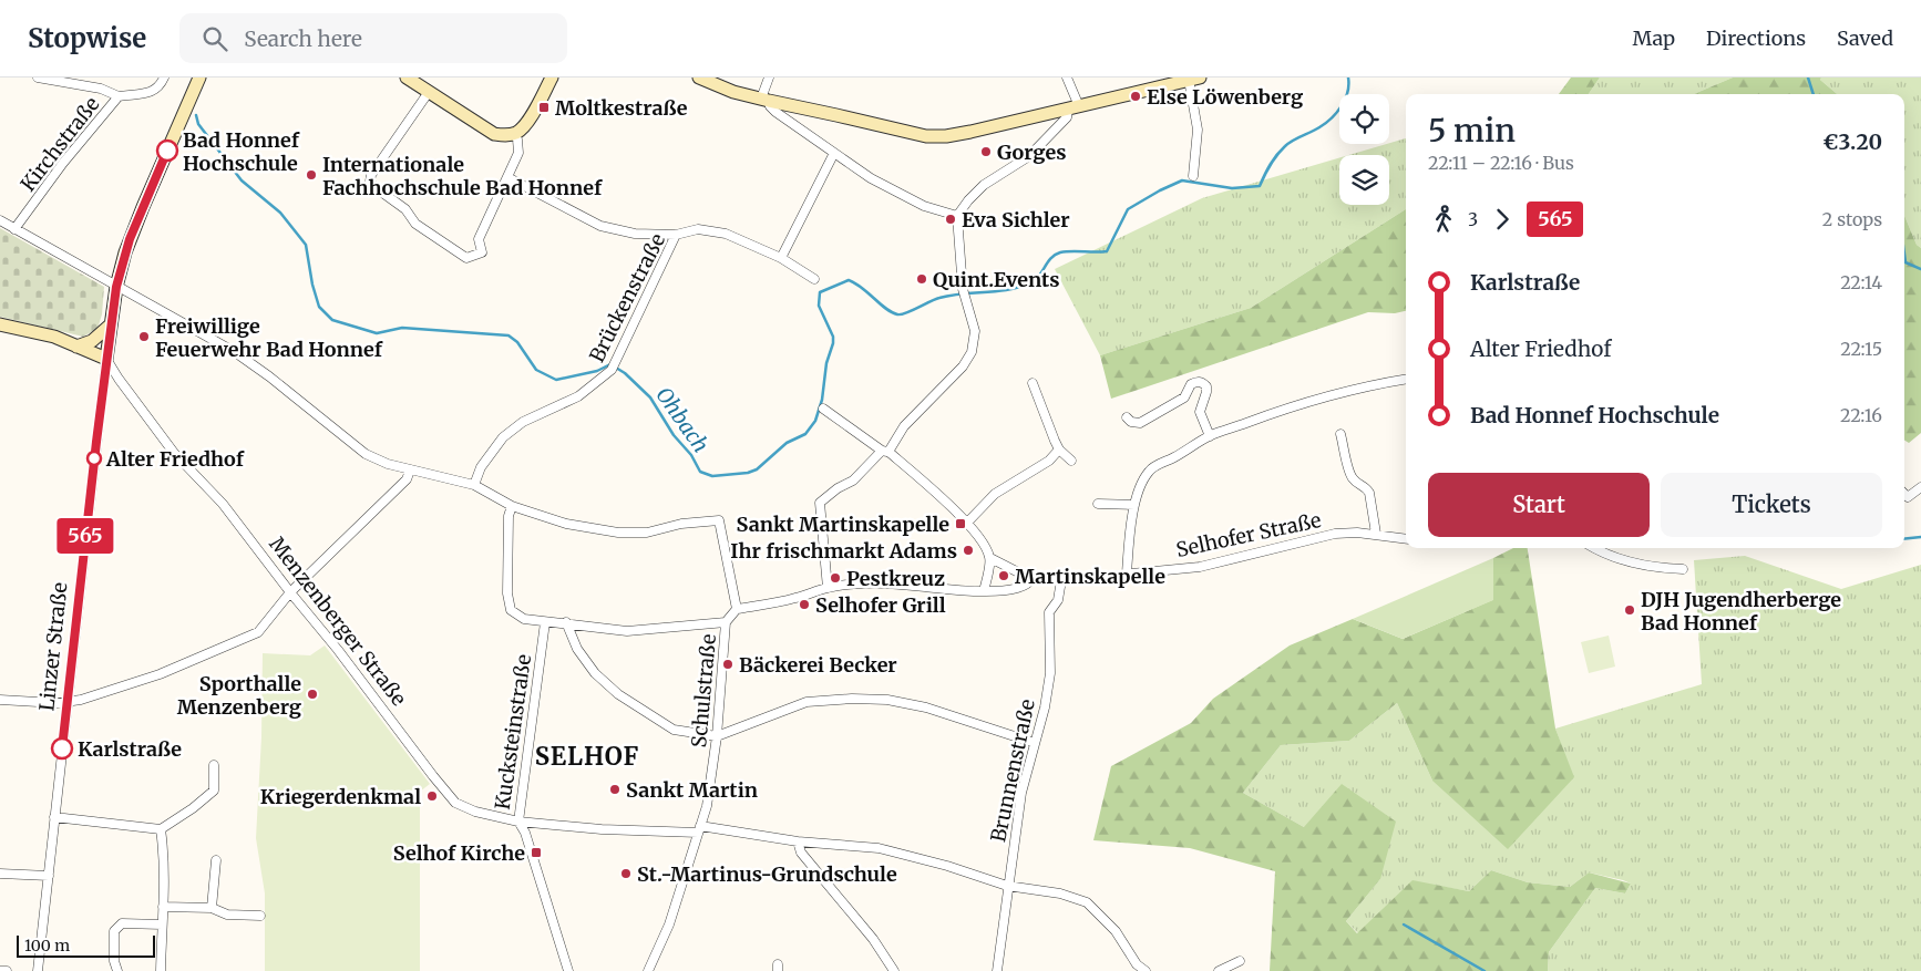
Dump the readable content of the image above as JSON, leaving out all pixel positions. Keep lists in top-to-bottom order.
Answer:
{
  "streets": {
    "main road": ["Linzer Straße"],
    "street": [
      "Kirchstraße",
      "Brückenstraße",
      "Selhofer Straße",
      "Menzenberger Straße",
      "Schulstraße",
      "Kucksteinstraße",
      "Brunnenstraße"
    ]
  },
  "crossings": [
    ["Selhofer Straße", "Schulstraße"],
    ["Selhofer Straße", "Brunnenstraße"],
    ["Menzenberger Straße", "Linzer Straße"],
    ["Menzenberger Straße", "Schulstraße"],
    ["Menzenberger Straße", "Kucksteinstraße"],
    ["Menzenberger Straße", "Brunnenstraße"]
  ],
  "districts": ["SELHOF"],
  "water": ["Ohbach"],
  "places": {
    "other": [
      "Else Löwenberg",
      "Bad Honnef Hochschule",
      "Gorges",
      "Internationale Fachhochschule Bad Honnef",
      "Eva Sichler",
      "Quint.Events",
      "Freiwillige Feuerwehr Bad Honnef",
      "Alter Friedhof",
      "Ihr frischmarkt Adams",
      "Martinskapelle",
      "Pestkreuz",
      "Selhofer Grill",
      "DJH Jugendherberge Bad Honnef",
      "Bäckerei Becker",
      "Sporthalle Menzenberg",
      "Karlstraße",
      "Sankt Martin",
      "Kriegerdenkmal",
      "St.-Martinus-Grundschule"
    ],
    "transit": ["Moltkestraße", "Sankt Martinskapelle", "Selhof Kirche"]
  },
  "lines": ["bus line 565"],
  "scale_bar": "100 m",
  "page": {
    "header": "Stopwise",
    "search": "Search here",
    "nav": ["Map", "Directions", "Saved"],
    "on_map": "565",
    "heading": ["5 min", "22:11 – 22:16 · Bus", "€3.20"],
    "legs": ["3", "565", "2 stops"],
    "list": [
      {
        "name": "Karlstraße",
        "value": "22:14"
      },
      {
        "name": "Alter Friedhof",
        "value": "22:15"
      },
      {
        "name": "Bad Honnef Hochschule",
        "value": "22:16"
      }
    ],
    "buttons": ["Start", "Tickets"],
    "scale": "100 m"
  }
}
